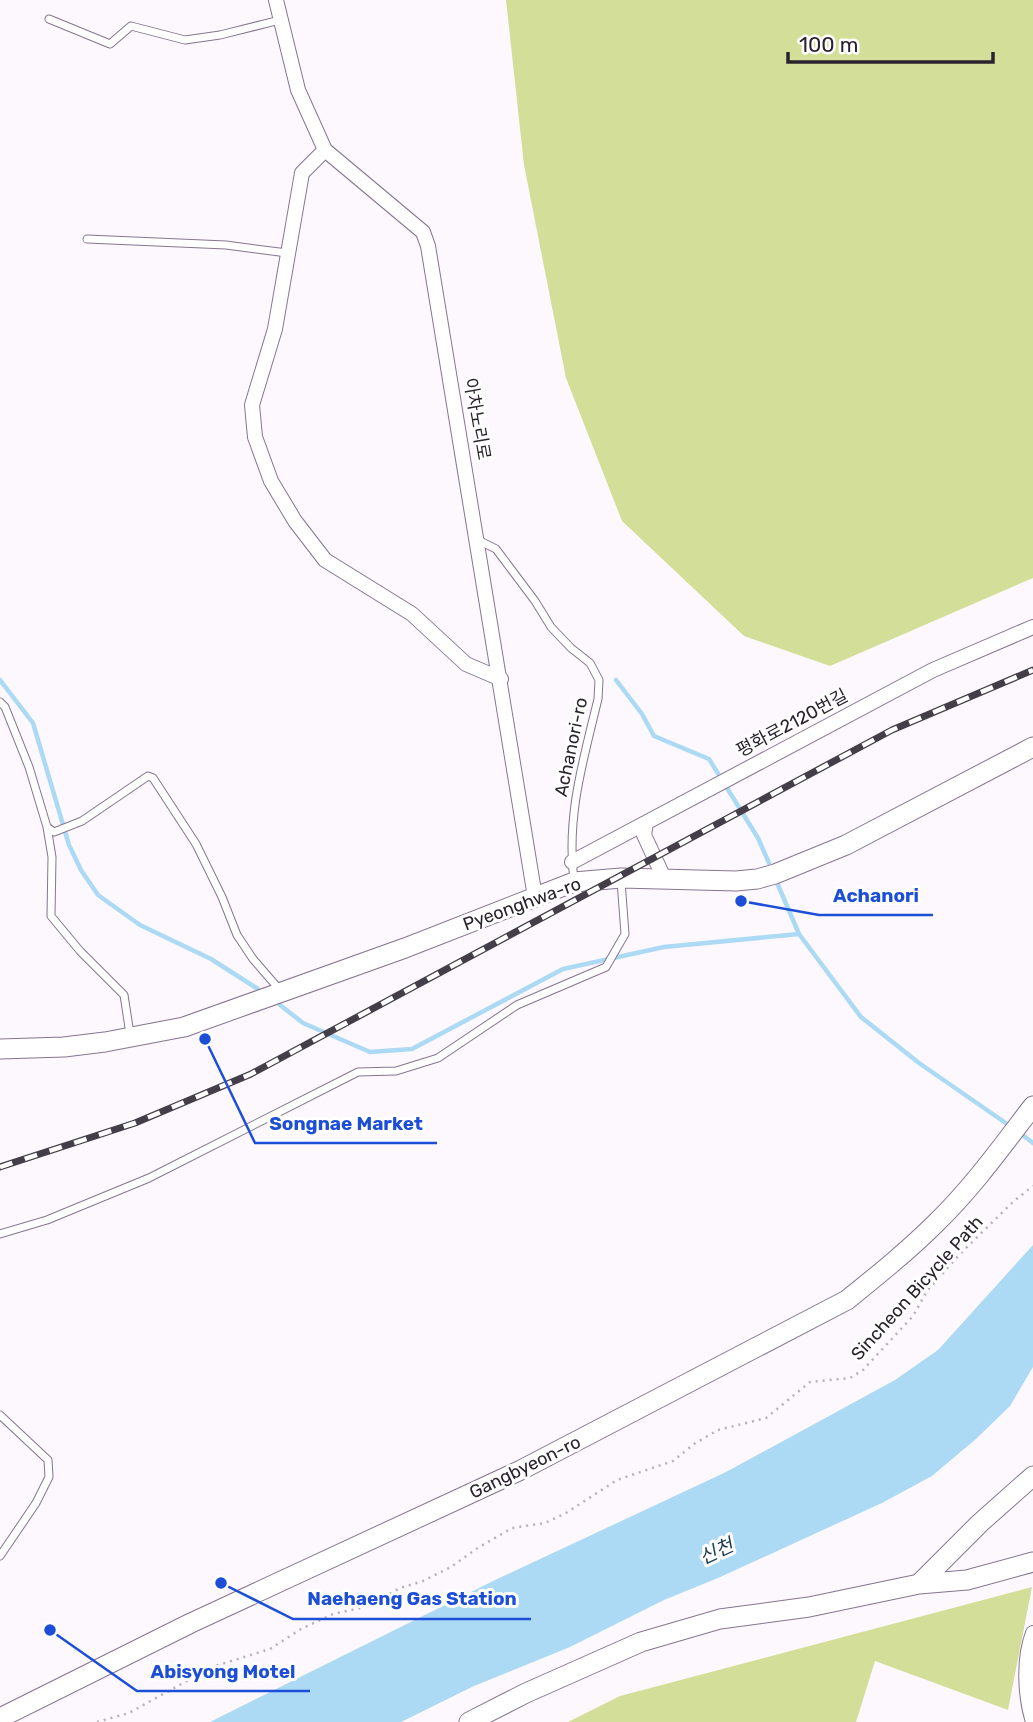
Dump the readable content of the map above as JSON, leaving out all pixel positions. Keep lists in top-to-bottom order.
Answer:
{
  "streets": {
    "main road": ["Pyeonghwa-ro", "Gangbyeon-ro"],
    "street": ["아차노리로", "평화로2120번길"],
    "lane": ["Achanori-ro"],
    "path": ["Sincheon Bicycle Path"]
  },
  "crossings": [
    ["아차노리로", "Achanori-ro"],
    ["아차노리로", "Pyeonghwa-ro"],
    ["평화로2120번길", "Achanori-ro"],
    ["Achanori-ro", "Pyeonghwa-ro"]
  ],
  "water": ["신천"],
  "places": [
    "Achanori",
    "Songnae Market",
    "Naehaeng Gas Station",
    "Abisyong Motel"
  ],
  "scale_bar": "100 m"
}
